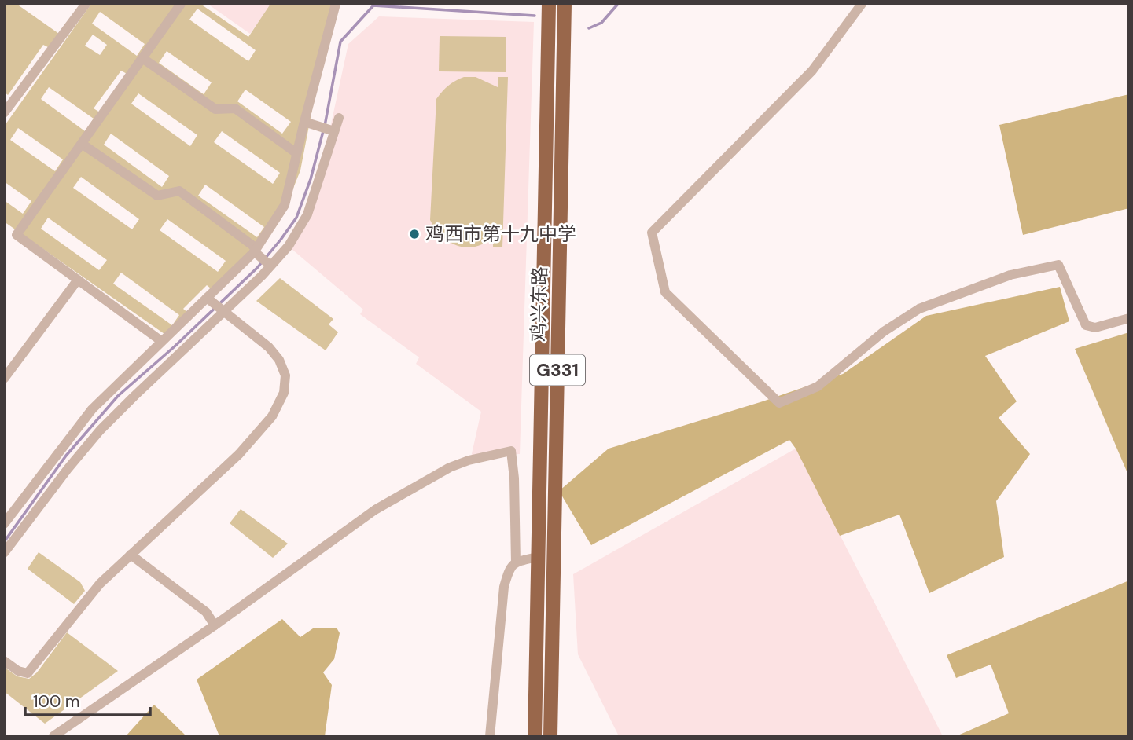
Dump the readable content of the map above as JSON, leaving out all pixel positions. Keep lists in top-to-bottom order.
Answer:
{
  "streets": {
    "highway": ["鸡兴东路", "G331"]
  },
  "places": ["鸡西市第十九中学"],
  "scale_bar": "100 m"
}
